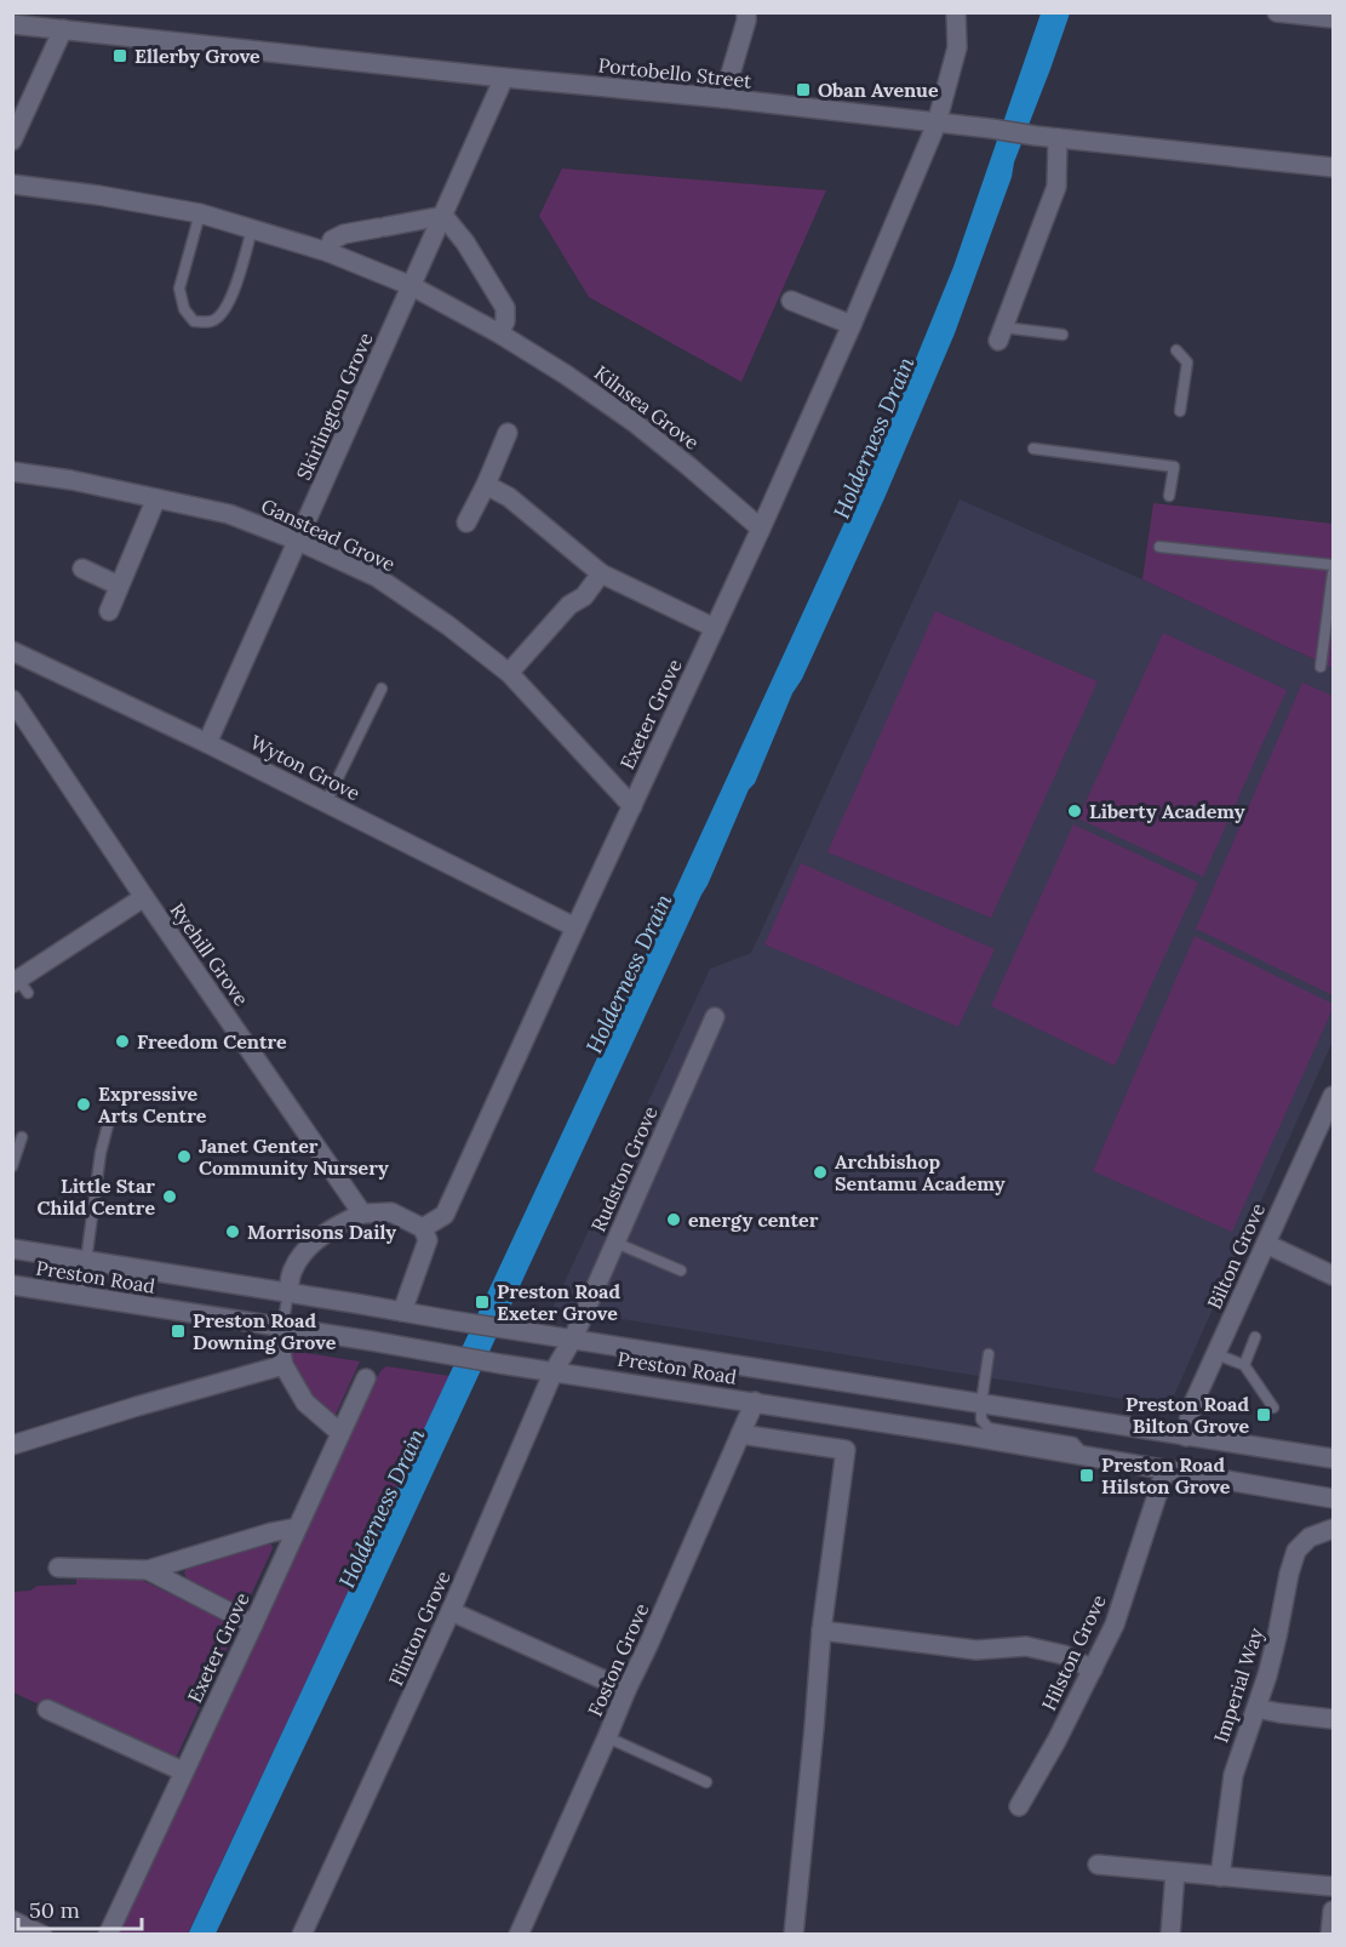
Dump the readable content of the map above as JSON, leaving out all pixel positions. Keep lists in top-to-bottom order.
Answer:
{
  "streets": {
    "street": [
      "Portobello Street",
      "Skirlington Grove",
      "Kilnsea Grove",
      "Ganstead Grove",
      "Exeter Grove",
      "Wyton Grove",
      "Ryehill Grove",
      "Rudston Grove",
      "Bilton Grove",
      "Preston Road",
      "Flinton Grove",
      "Hilston Grove",
      "Foston Grove",
      "Imperial Way"
    ]
  },
  "crossings": [
    ["Portobello Street", "Skirlington Grove"],
    ["Portobello Street", "Exeter Grove"],
    ["Skirlington Grove", "Kilnsea Grove"],
    ["Skirlington Grove", "Ganstead Grove"],
    ["Skirlington Grove", "Wyton Grove"],
    ["Kilnsea Grove", "Exeter Grove"],
    ["Ganstead Grove", "Exeter Grove"],
    ["Exeter Grove", "Wyton Grove"],
    ["Rudston Grove", "Preston Road"],
    ["Rudston Grove", "Flinton Grove"],
    ["Bilton Grove", "Preston Road"],
    ["Preston Road", "Flinton Grove"],
    ["Preston Road", "Hilston Grove"],
    ["Preston Road", "Foston Grove"]
  ],
  "water": ["Holderness Drain"],
  "places": {
    "transit": [
      "Ellerby Grove",
      "Oban Avenue",
      "Preston Road Exeter Grove",
      "Preston Road Downing Grove",
      "Preston Road Bilton Grove",
      "Preston Road Hilston Grove"
    ],
    "other": [
      "Liberty Academy",
      "Freedom Centre",
      "Expressive Arts Centre",
      "Janet Genter Community Nursery",
      "Archbishop Sentamu Academy",
      "Little Star Child Centre",
      "energy center",
      "Morrisons Daily"
    ]
  },
  "scale_bar": "50 m"
}
